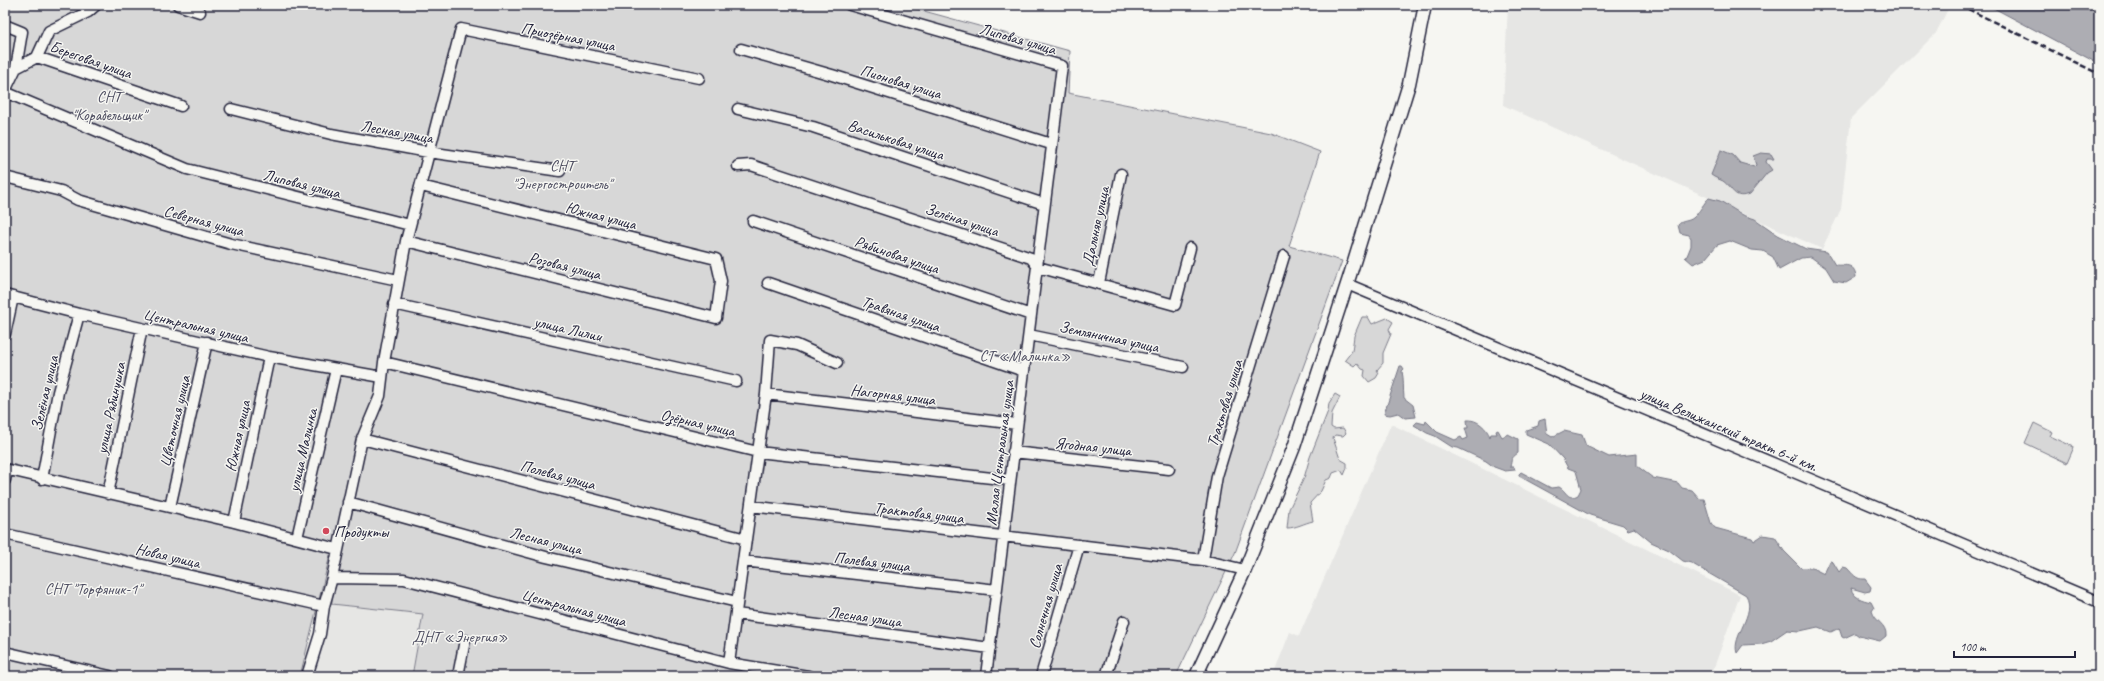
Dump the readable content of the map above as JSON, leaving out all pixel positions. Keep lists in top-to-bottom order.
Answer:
{
  "streets": {
    "street": [
      "Приозёрная улица",
      "Липовая улица",
      "Береговая улица",
      "Пионовая улица",
      "Лесная улица",
      "Васильковая улица",
      "Южная улица",
      "Зелёная улица",
      "Северная улица",
      "Дальняя улица",
      "Рябиновая улица",
      "Розовая улица",
      "Травяная улица",
      "Центральная улица",
      "улица Лилии",
      "Земляничная улица",
      "Нагорная улица",
      "Трактовая улица",
      "улица Рябинушка",
      "Цветочная улица",
      "Озёрная улица",
      "улица Велижанский тракт 6-й км.",
      "Ягодная улица",
      "улица Малинка",
      "Малая Центральная улица",
      "Полевая улица",
      "Новая улица",
      "Солнечная улица"
    ]
  },
  "crossings": [
    ["Приозёрная улица", "Лесная улица"],
    ["Липовая улица", "Малая Центральная улица"],
    ["Пионовая улица", "Малая Центральная улица"],
    ["Лесная улица", "Малая Центральная улица"],
    ["Васильковая улица", "Малая Центральная улица"],
    ["Южная улица", "Розовая улица"],
    ["Южная улица", "Центральная улица"],
    ["Зелёная улица", "Дальняя улица"],
    ["Зелёная улица", "Центральная улица"],
    ["Зелёная улица", "Малая Центральная улица"],
    ["Рябиновая улица", "Малая Центральная улица"],
    ["Травяная улица", "Малая Центральная улица"],
    ["Центральная улица", "улица Рябинушка"],
    ["Центральная улица", "Цветочная улица"],
    ["Центральная улица", "улица Малинка"],
    ["Земляничная улица", "Малая Центральная улица"],
    ["Нагорная улица", "Малая Центральная улица"],
    ["Трактовая улица", "Малая Центральная улица"],
    ["Трактовая улица", "Солнечная улица"],
    ["Озёрная улица", "Малая Центральная улица"],
    ["Ягодная улица", "Малая Центральная улица"],
    ["Малая Центральная улица", "Полевая улица"]
  ],
  "parks": [
    "СНТ \"Корабельщик\"",
    "СНТ \"Энергостроитель\"",
    "CТ «Малинка»",
    "СНТ \"Торфяник-1\"",
    "ДНТ «Энергия»"
  ],
  "places": ["Продукты"],
  "scale_bar": "100 m"
}
